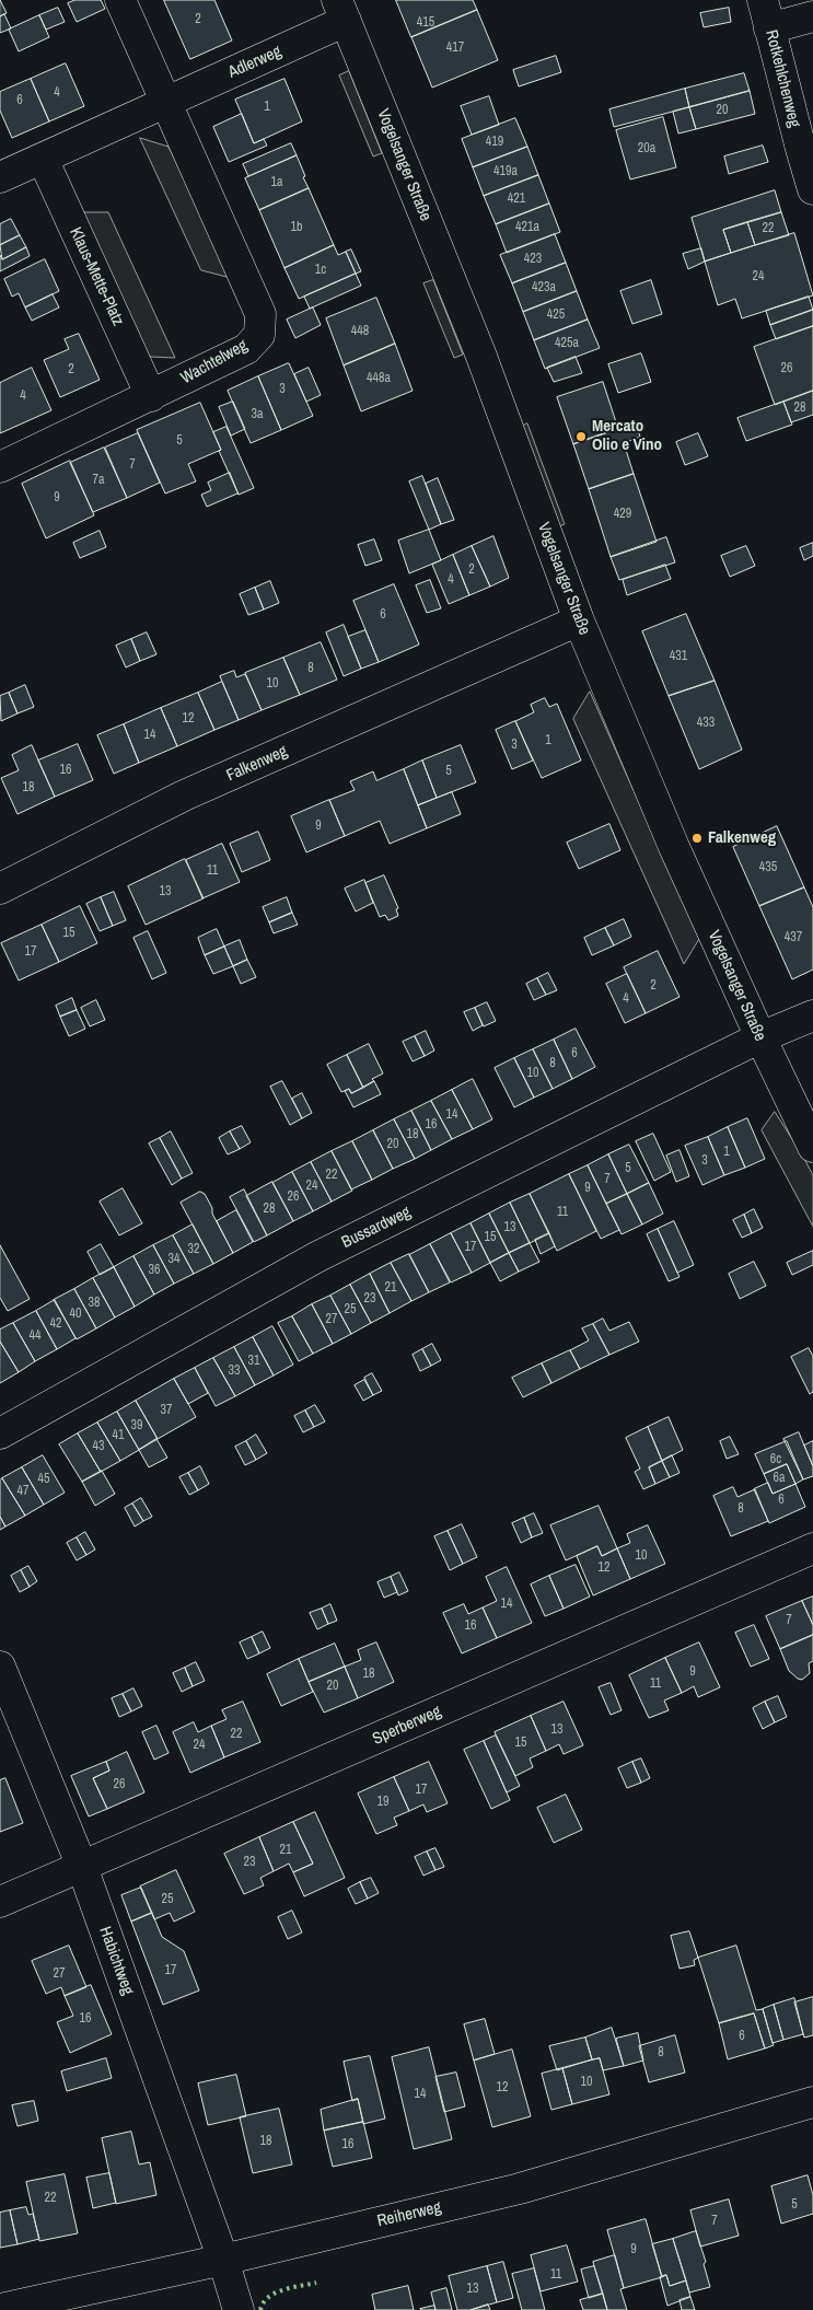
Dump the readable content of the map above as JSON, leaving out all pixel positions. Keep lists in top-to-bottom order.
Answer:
{
  "streets": {
    "street": [
      "Adlerweg",
      "Rotkehlchenweg",
      "Vogelsanger Straße",
      "Klaus-Mette-Platz",
      "Wachtelweg",
      "Falkenweg",
      "Bussardweg",
      "Sperberweg",
      "Habichtweg",
      "Reiherweg"
    ]
  },
  "crossings": [
    ["Adlerweg", "Vogelsanger Straße"],
    ["Adlerweg", "Klaus-Mette-Platz"],
    ["Adlerweg", "Wachtelweg"],
    ["Vogelsanger Straße", "Falkenweg"],
    ["Vogelsanger Straße", "Bussardweg"],
    ["Klaus-Mette-Platz", "Wachtelweg"],
    ["Sperberweg", "Habichtweg"],
    ["Habichtweg", "Reiherweg"]
  ],
  "places": ["Mercato Olio e Vino", "Falkenweg"],
  "house_numbers": [
    "2",
    "415",
    "417",
    "4",
    "6",
    "1",
    "20",
    "419",
    "20a",
    "419a",
    "1a",
    "421",
    "1b",
    "421a",
    "22",
    "423",
    "1c",
    "24",
    "423a",
    "425",
    "448",
    "425a",
    "26",
    "2",
    "448a",
    "3",
    "4",
    "28",
    "3a",
    "5",
    "7",
    "7a",
    "9",
    "429",
    "2",
    "4",
    "6",
    "431",
    "8",
    "10",
    "12",
    "433",
    "14",
    "1",
    "3",
    "16",
    "5",
    "18",
    "9",
    "435",
    "11",
    "13",
    "15",
    "437",
    "17",
    "2",
    "4",
    "6",
    "8",
    "10",
    "14",
    "16",
    "18",
    "20",
    "1",
    "3",
    "5",
    "22",
    "7",
    "24",
    "9",
    "26",
    "28",
    "11",
    "13",
    "15",
    "17",
    "32",
    "34",
    "36",
    "21",
    "23",
    "38",
    "25",
    "40",
    "27",
    "42",
    "44",
    "31",
    "33",
    "37",
    "39",
    "41",
    "43",
    "6c",
    "6a",
    "45",
    "47",
    "6",
    "8",
    "10",
    "12",
    "14",
    "7",
    "16",
    "9",
    "18",
    "11",
    "20",
    "13",
    "22",
    "15",
    "24",
    "26",
    "17",
    "19",
    "21",
    "23",
    "25",
    "17",
    "27",
    "16",
    "6",
    "8",
    "10",
    "12",
    "14",
    "18",
    "16",
    "22",
    "5",
    "7",
    "9",
    "11",
    "13"
  ]
}
